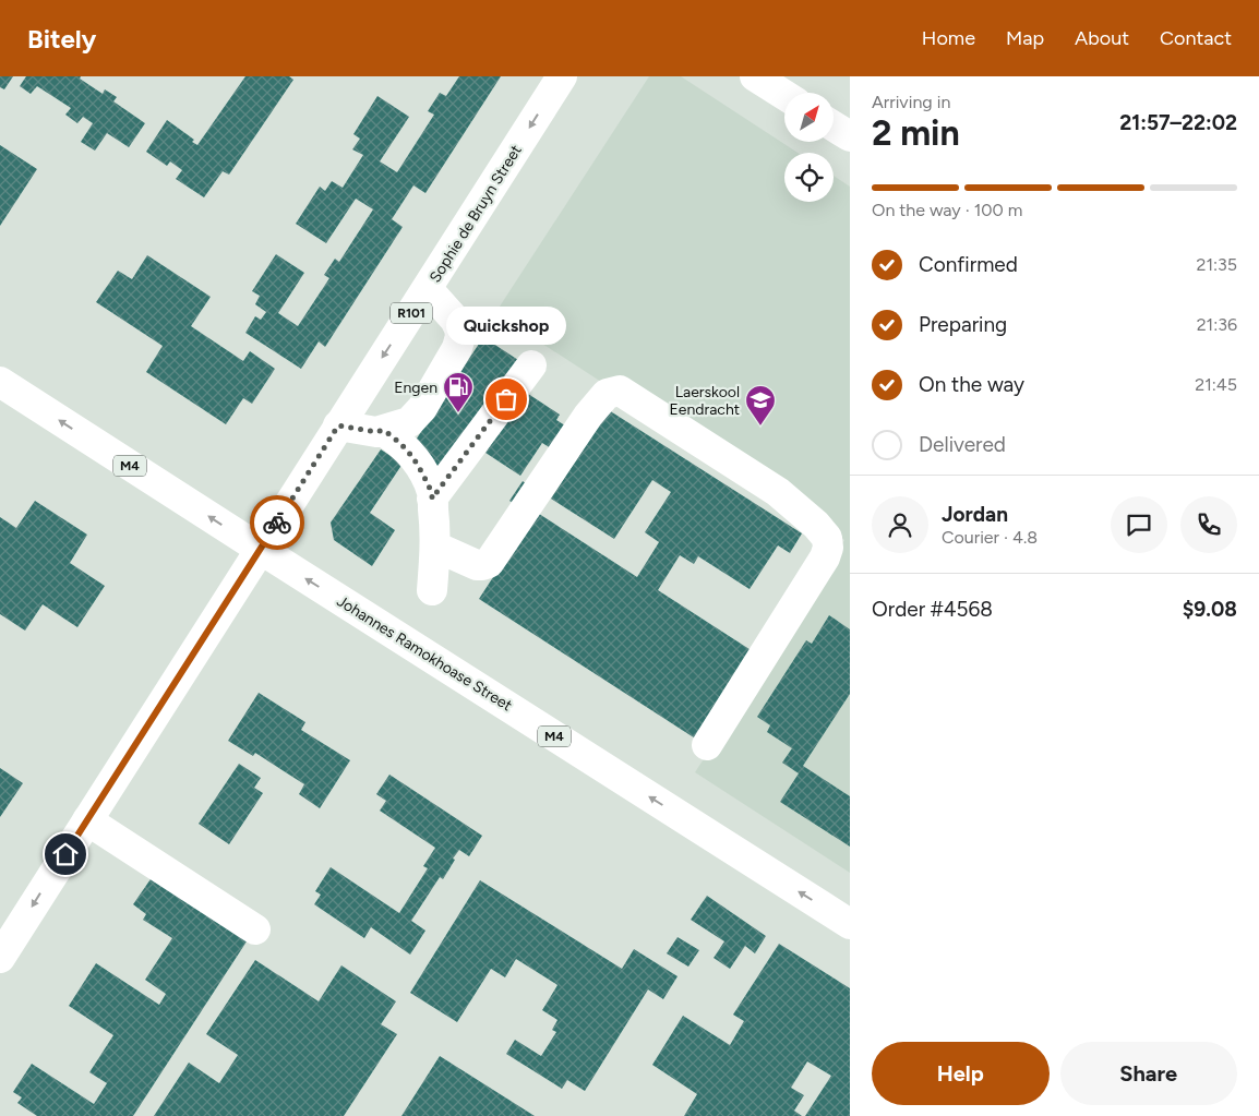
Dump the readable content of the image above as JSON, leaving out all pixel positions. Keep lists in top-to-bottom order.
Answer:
{
  "streets": {
    "main road": [
      "Sophie de Bruyn Street",
      "R101",
      "M4",
      "Johannes Ramokhoase Street"
    ]
  },
  "crossings": [
    ["Sophie de Bruyn Street", "Johannes Ramokhoase Street"]
  ],
  "one_way": ["Sophie de Bruyn Street", "Johannes Ramokhoase Street"],
  "places": {
    "other": ["Quickshop"],
    "fuel station": ["Engen"],
    "school or university": ["Laerskool Eendracht"]
  },
  "north": "top right",
  "page": {
    "header": "Bitely",
    "nav": [
      "Home",
      "Map",
      "About",
      "Contact"
    ],
    "heading": ["2 min", "Arriving in", "21:57–22:02"],
    "panel": [
      "Jordan",
      "Courier · 4.8",
      "Order #4568",
      "$9.08"
    ],
    "bar": "On the way · 100 m",
    "list": [
      ["Confirmed", "21:35"],
      ["Preparing", "21:36"],
      ["On the way", "21:45"],
      "Delivered"
    ],
    "bubble": "Quickshop",
    "buttons": ["Help", "Share"]
  }
}
